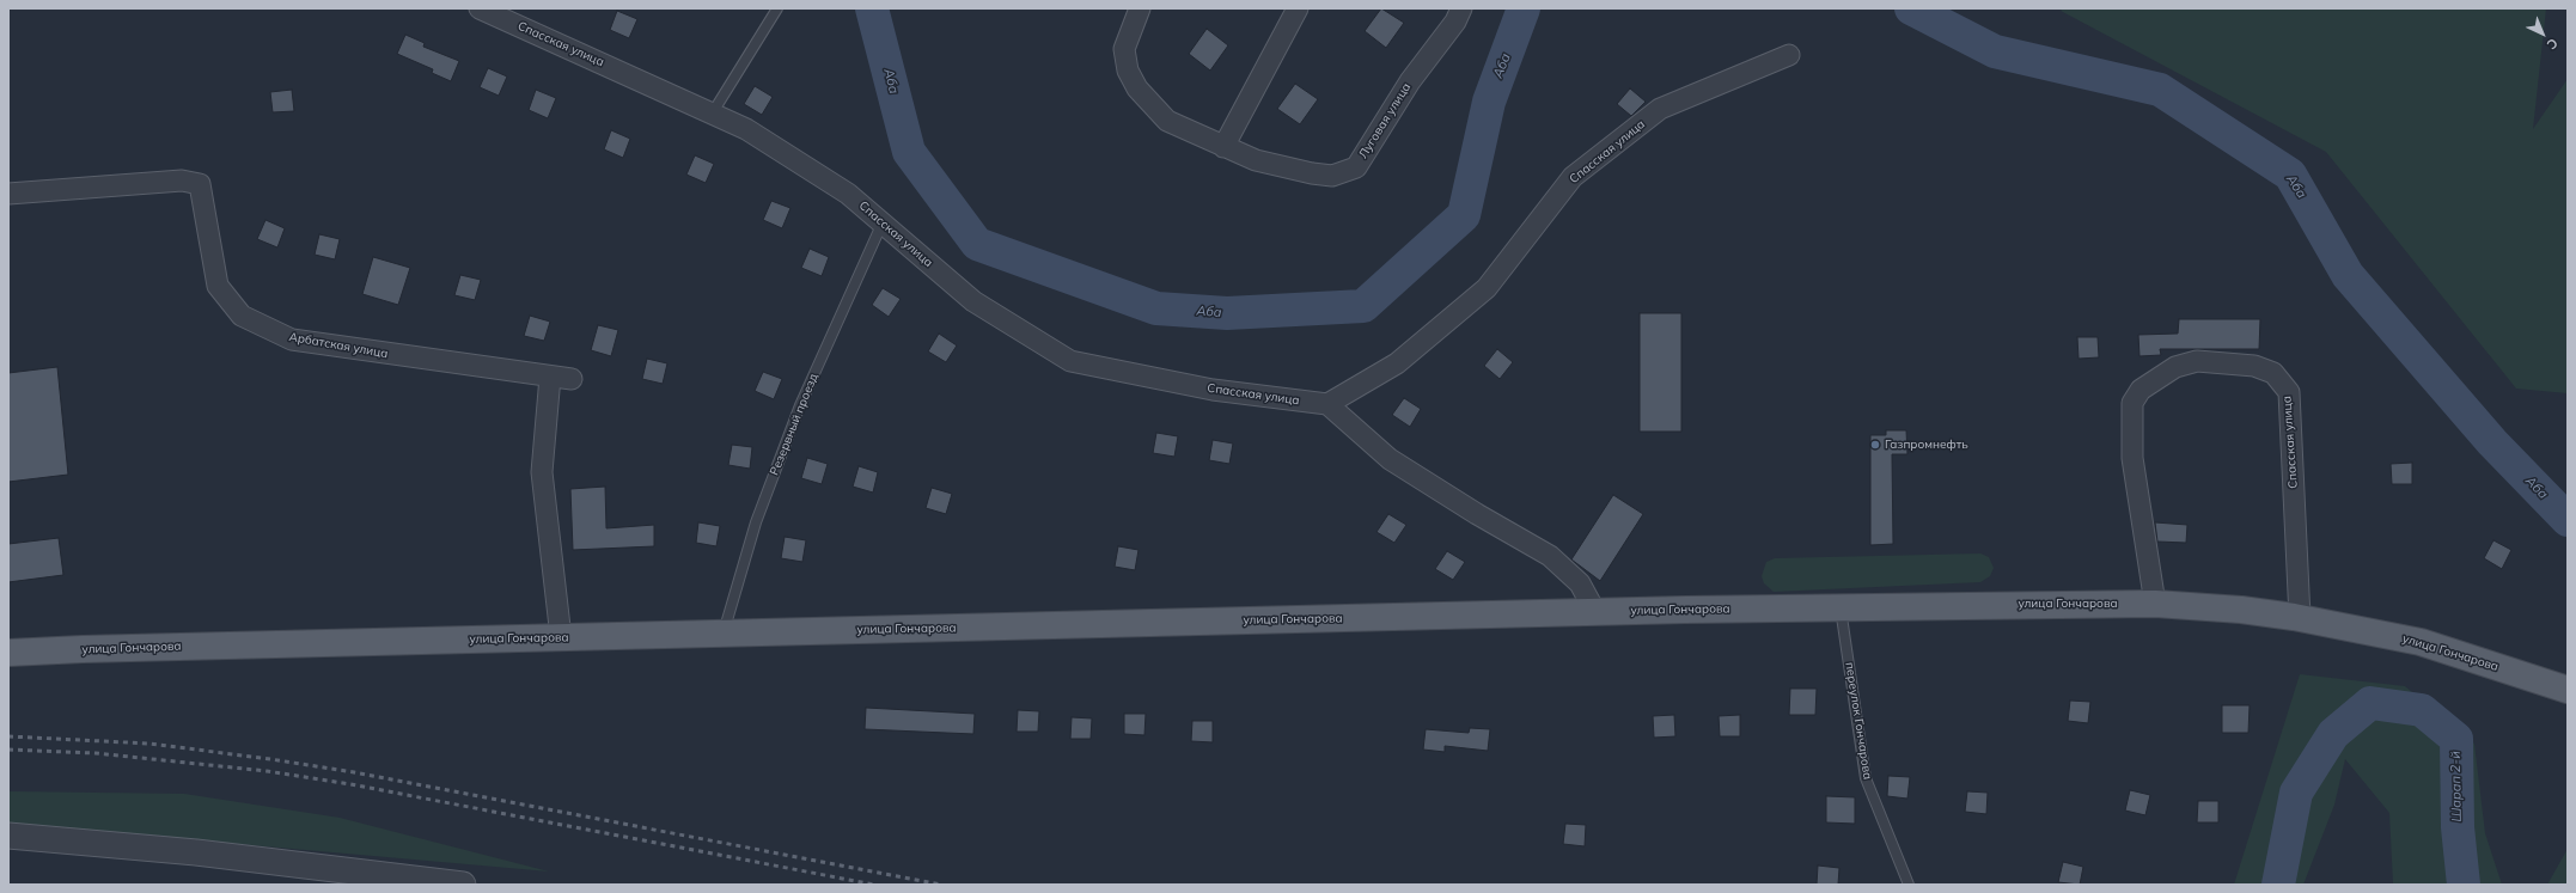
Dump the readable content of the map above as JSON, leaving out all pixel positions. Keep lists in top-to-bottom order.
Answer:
{
  "streets": {
    "main road": ["улица Гончарова"],
    "street": ["Спасская улица", "Луговая улица", "Арбатская улица"],
    "lane": ["Резервный проезд", "переулок Гончарова"]
  },
  "crossings": [
    ["Спасская улица", "Резервный проезд"],
    ["Спасская улица", "улица Гончарова"],
    ["Резервный проезд", "улица Гончарова"],
    ["улица Гончарова", "переулок Гончарова"]
  ],
  "water": ["Аба", "Шарап 2-й"],
  "places": ["Газпромнефть"],
  "north": "bottom right"
}
